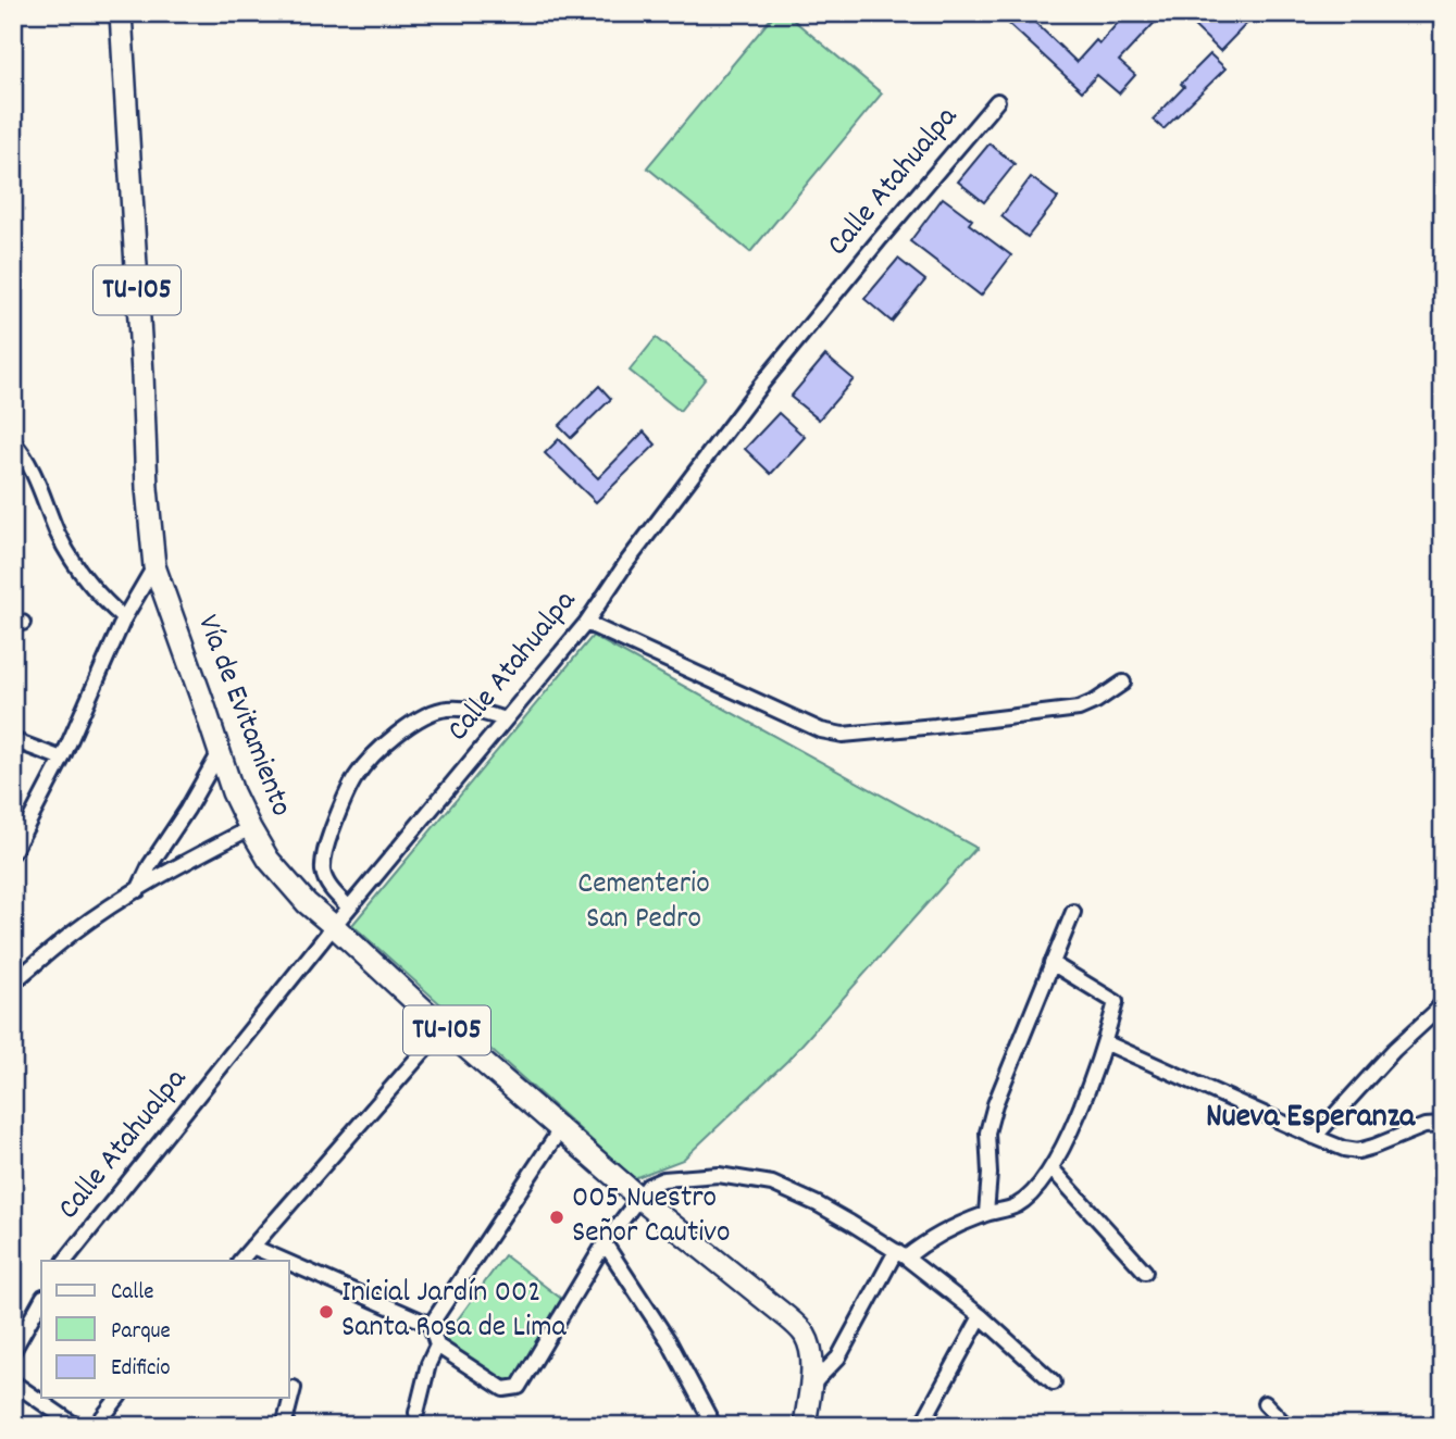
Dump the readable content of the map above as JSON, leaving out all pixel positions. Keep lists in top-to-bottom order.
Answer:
{
  "streets": {
    "main road": ["TU-105", "Vía de Evitamiento"],
    "street": ["Calle Atahualpa"]
  },
  "crossings": [
    ["Calle Atahualpa", "Vía de Evitamiento"]
  ],
  "districts": ["Nueva Esperanza"],
  "parks": ["Cementerio San Pedro"],
  "places": ["005 Nuestro Señor Cautivo", "Inicial Jardín 002 Santa Rosa de Lima"],
  "legend": ["Calle", "Parque", "Edificio"]
}
